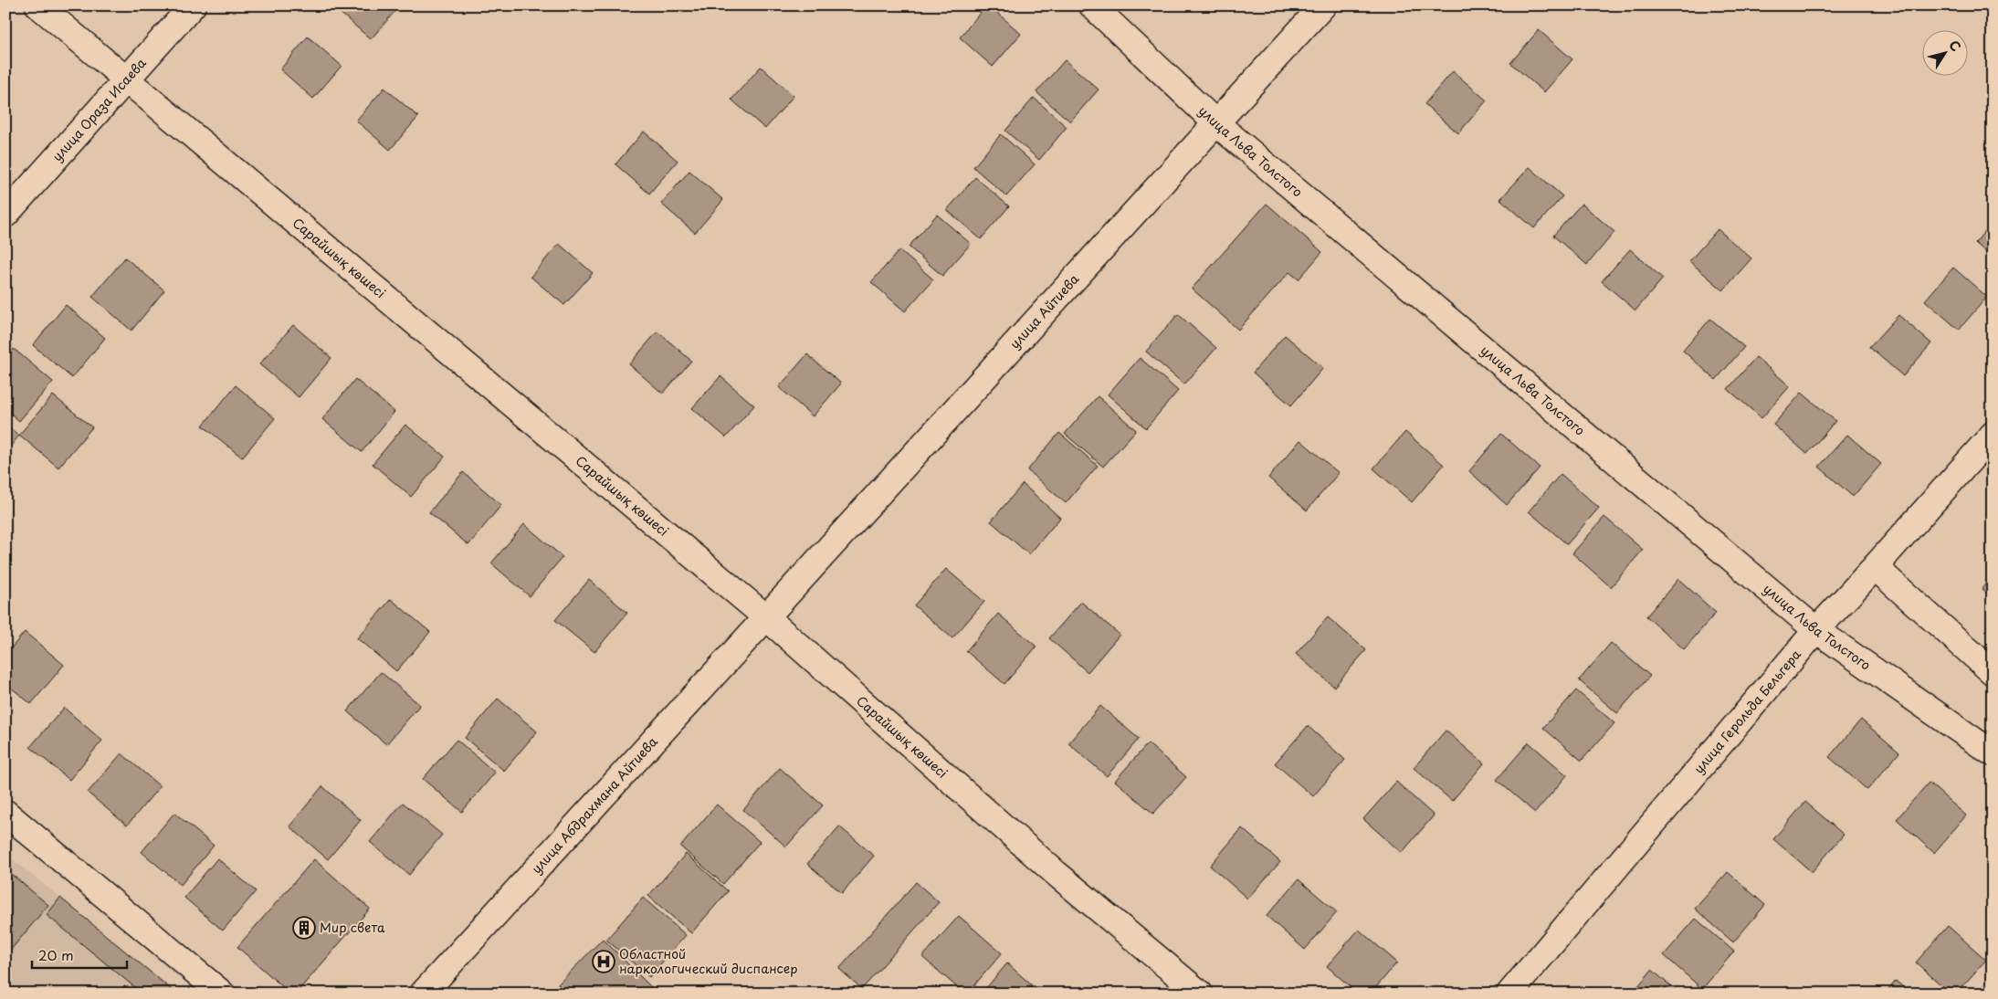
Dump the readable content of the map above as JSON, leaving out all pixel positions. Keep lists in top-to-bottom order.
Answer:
{
  "streets": {
    "street": [
      "улица Ораза Исаева",
      "улица Льва Толстого",
      "Сарайшық көшесі",
      "улица Айтиева",
      "улица Герольда Бельгера",
      "улица Абдрахмана Айтиева"
    ]
  },
  "crossings": [
    ["улица Ораза Исаева", "Сарайшық көшесі"],
    ["улица Льва Толстого", "улица Айтиева"],
    ["улица Льва Толстого", "улица Герольда Бельгера"],
    ["Сарайшық көшесі", "улица Айтиева"],
    ["Сарайшық көшесі", "улица Абдрахмана Айтиева"],
    ["улица Айтиева", "улица Абдрахмана Айтиева"]
  ],
  "places": {
    "building": ["Мир света"],
    "hospital": ["Областной наркологический диспансер"]
  },
  "scale_bar": "20 m",
  "north": "top right"
}
